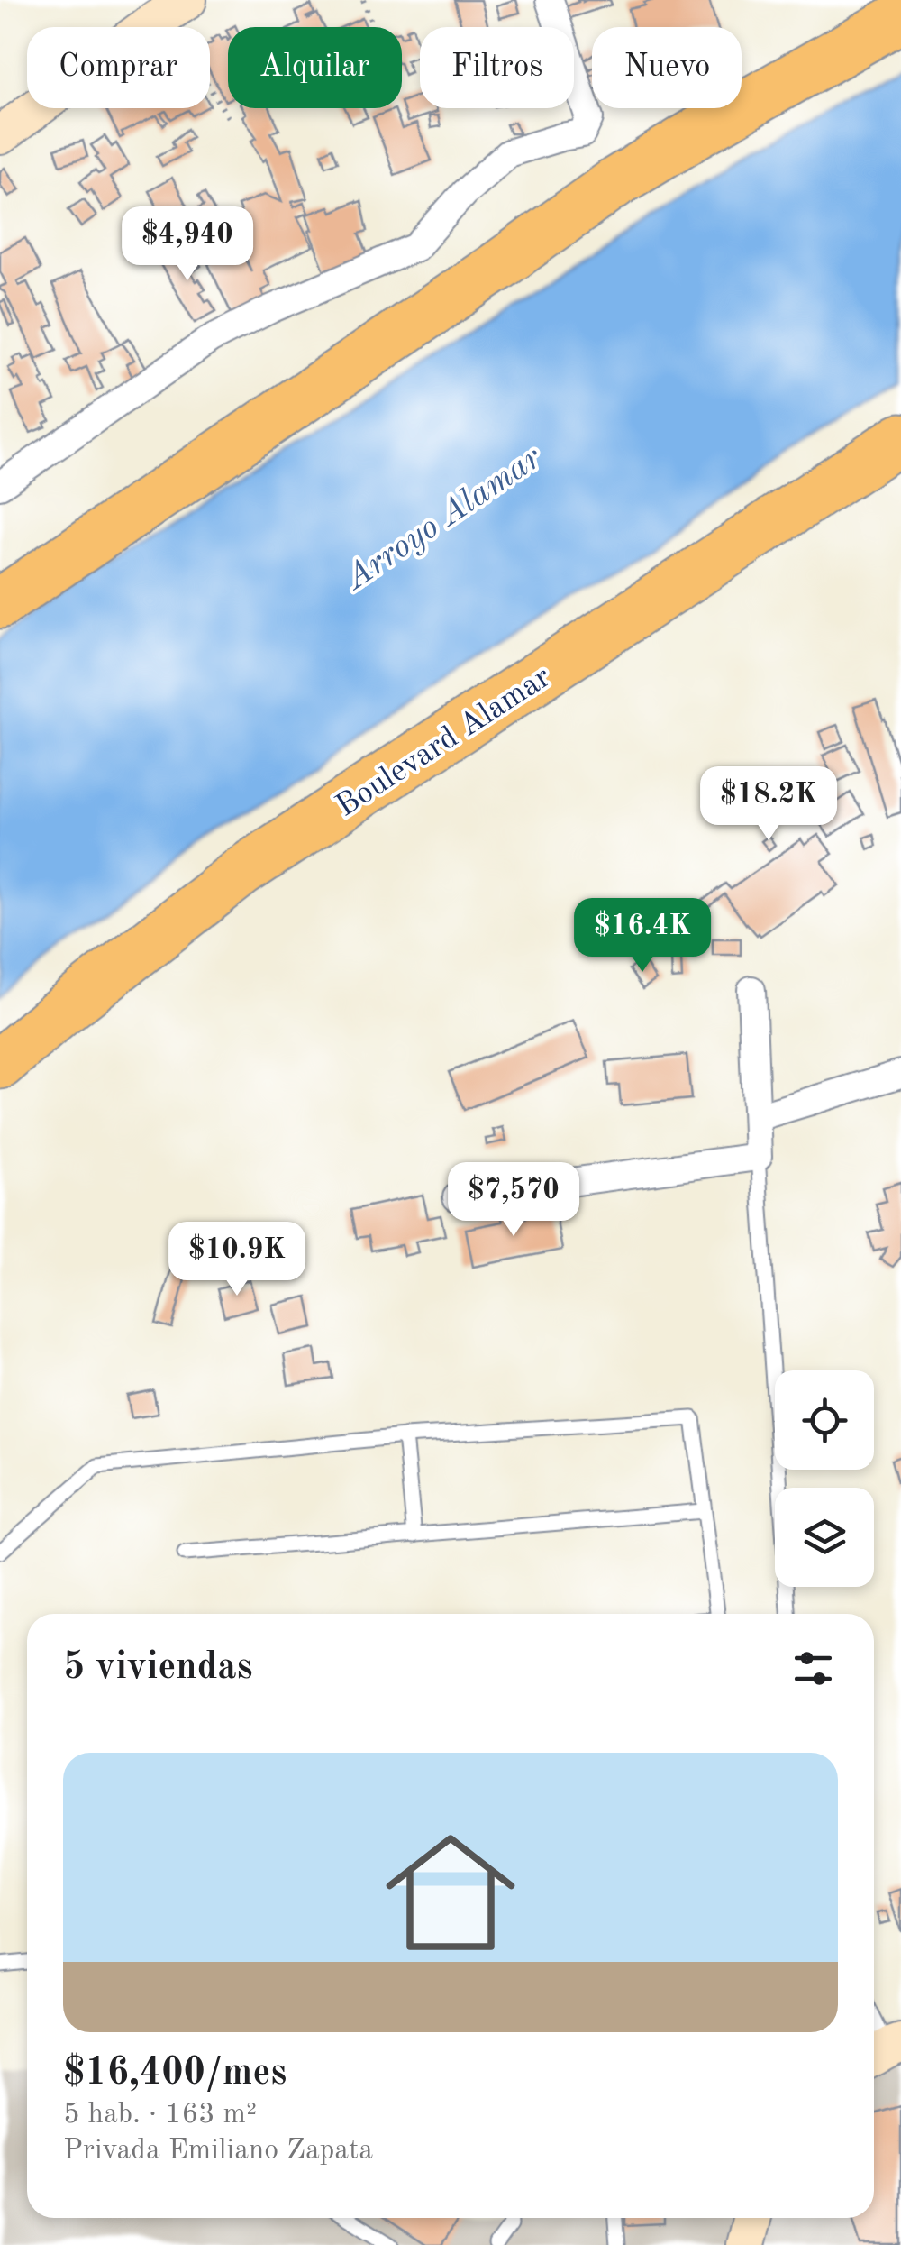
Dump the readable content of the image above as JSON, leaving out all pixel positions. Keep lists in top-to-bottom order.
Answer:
{
  "streets": {
    "highway": ["Boulevard Alamar"]
  },
  "water": ["Arroyo Alamar"],
  "page": {
    "chip": [
      "Comprar",
      "Alquilar",
      "Filtros",
      "Nuevo"
    ],
    "price": [
      "$4,940",
      "$18.2K",
      "$16.4K",
      "$7,570",
      "$10.9K"
    ],
    "heading": "5 viviendas",
    "list": [
      {
        "name": "$16,400/mes",
        "note": "5 hab. · 163 m² · Privada Emiliano Zapata"
      }
    ]
  }
}
